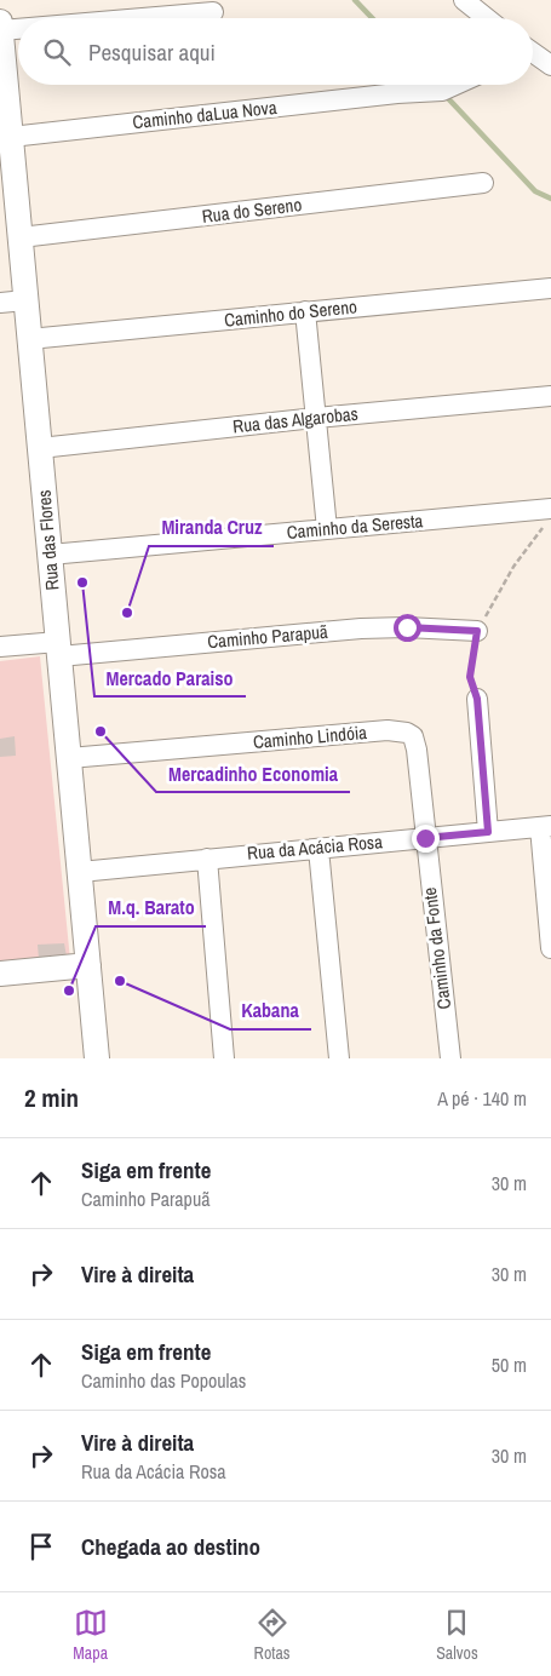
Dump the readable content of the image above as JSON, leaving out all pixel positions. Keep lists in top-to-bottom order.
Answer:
{
  "streets": {
    "street": [
      "Caminho daLua Nova",
      "Rua do Sereno",
      "Caminho do Sereno",
      "Rua das Algarobas",
      "Caminho da Seresta",
      "Rua das Flores",
      "Caminho Parapuã",
      "Caminho Lindóia",
      "Rua da Acácia Rosa",
      "Caminho da Fonte"
    ]
  },
  "crossings": [
    ["Caminho daLua Nova", "Rua das Flores"],
    ["Rua do Sereno", "Rua das Flores"],
    ["Caminho do Sereno", "Rua das Flores"],
    ["Rua das Algarobas", "Rua das Flores"],
    ["Caminho da Seresta", "Rua das Flores"],
    ["Rua das Flores", "Caminho Parapuã"],
    ["Rua das Flores", "Caminho Lindóia"],
    ["Rua das Flores", "Rua da Acácia Rosa"],
    ["Caminho Lindóia", "Rua da Acácia Rosa"],
    ["Caminho Lindóia", "Caminho da Fonte"],
    ["Rua da Acácia Rosa", "Caminho da Fonte"]
  ],
  "places": [
    "Mercado Paraiso",
    "Miranda Cruz",
    "Mercadinho Economia",
    "Kabana",
    "M.q. Barato"
  ],
  "page": {
    "search": "Pesquisar aqui",
    "heading": ["2 min", "A pé · 140 m"],
    "list": [
      ["Siga em frente", "Caminho Parapuã", "30 m"],
      ["Vire à direita", "30 m"],
      ["Siga em frente", "Caminho das Popoulas", "50 m"],
      ["Vire à direita", "Rua da Acácia Rosa", "30 m"],
      "Chegada ao destino"
    ],
    "nav": ["Mapa", "Rotas", "Salvos"]
  }
}
